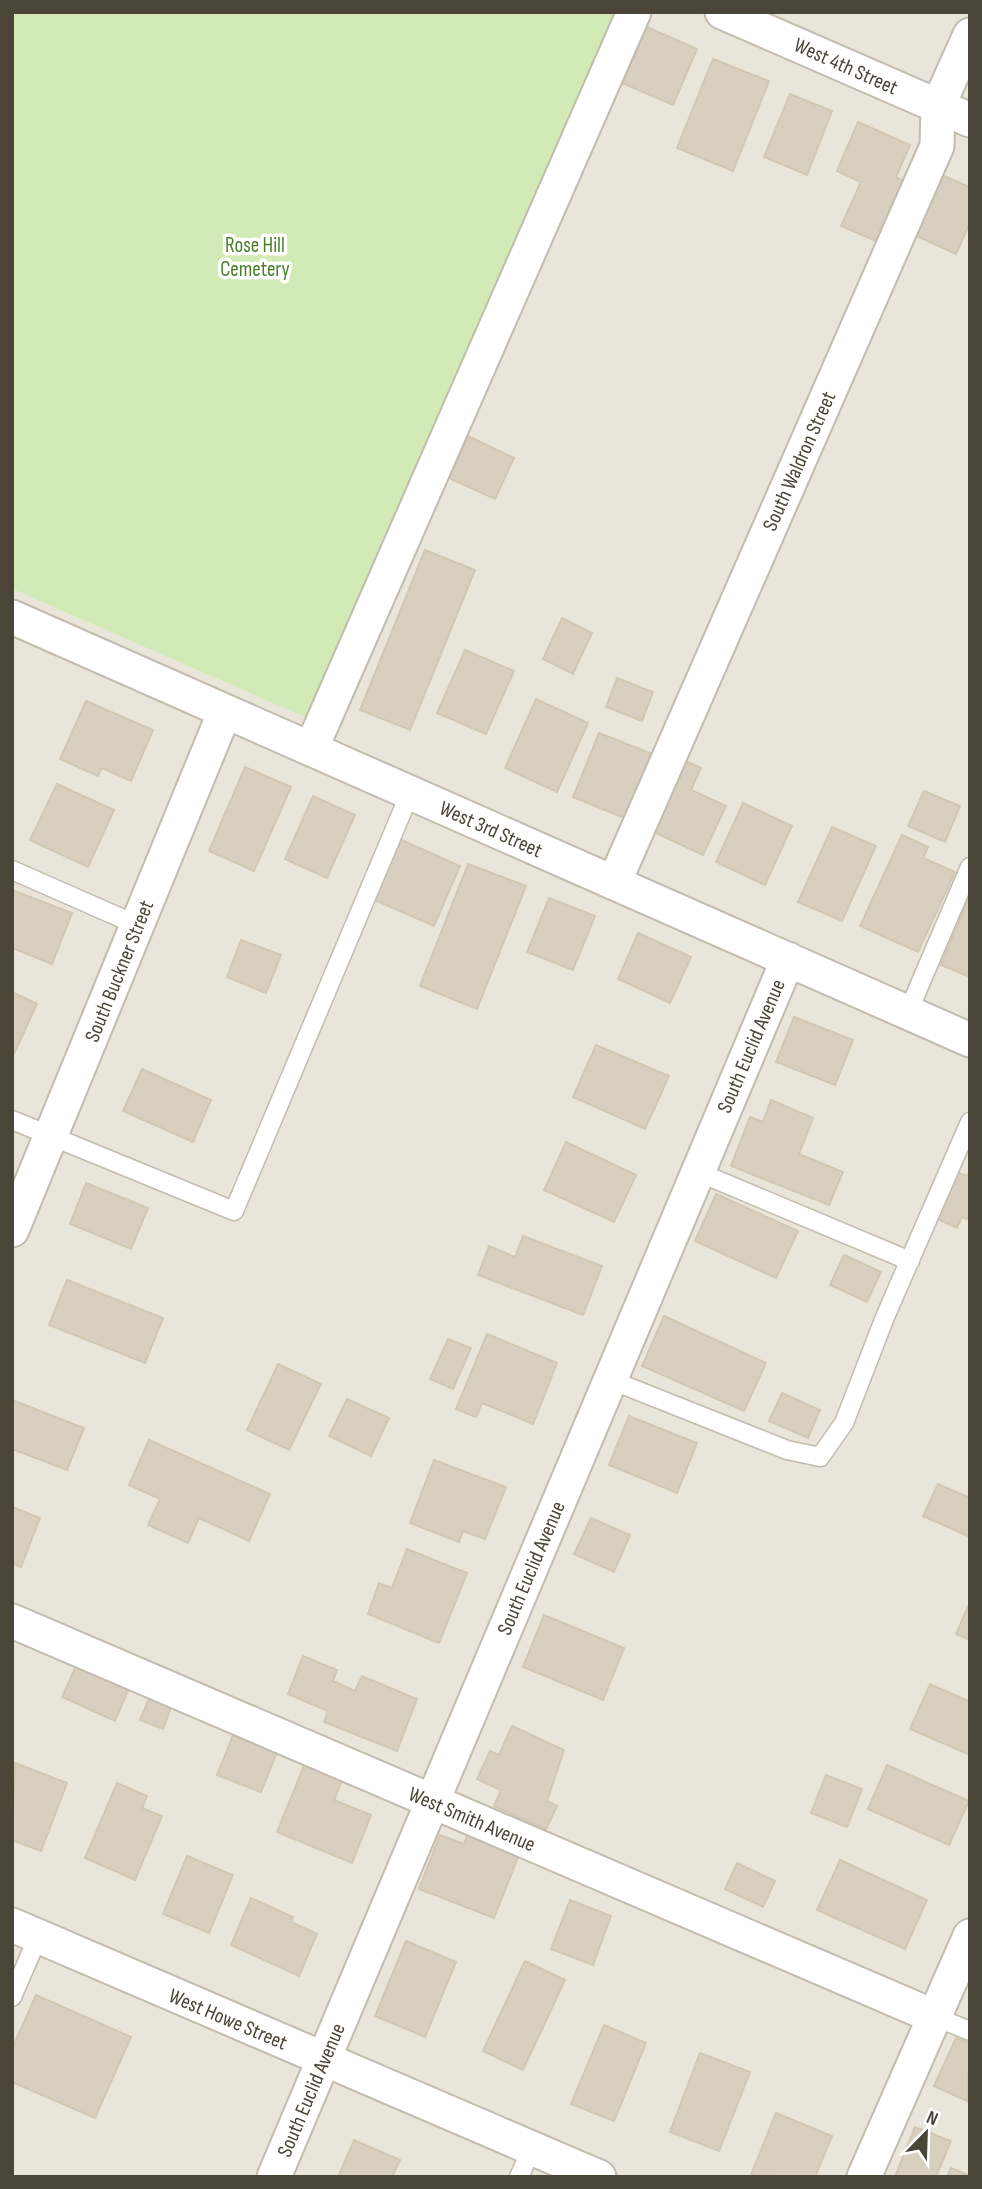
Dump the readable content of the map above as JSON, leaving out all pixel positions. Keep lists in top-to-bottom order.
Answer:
{
  "streets": {
    "street": [
      "West 4th Street",
      "South Waldron Street",
      "West 3rd Street",
      "South Buckner Street",
      "South Euclid Avenue",
      "West Smith Avenue",
      "West Howe Street"
    ]
  },
  "crossings": [
    ["West 4th Street", "South Waldron Street"],
    ["South Waldron Street", "West 3rd Street"],
    ["West 3rd Street", "South Buckner Street"],
    ["West 3rd Street", "South Euclid Avenue"],
    ["South Euclid Avenue", "West Smith Avenue"],
    ["South Euclid Avenue", "West Howe Street"]
  ],
  "parks": ["Rose Hill Cemetery"],
  "north": "top right"
}
